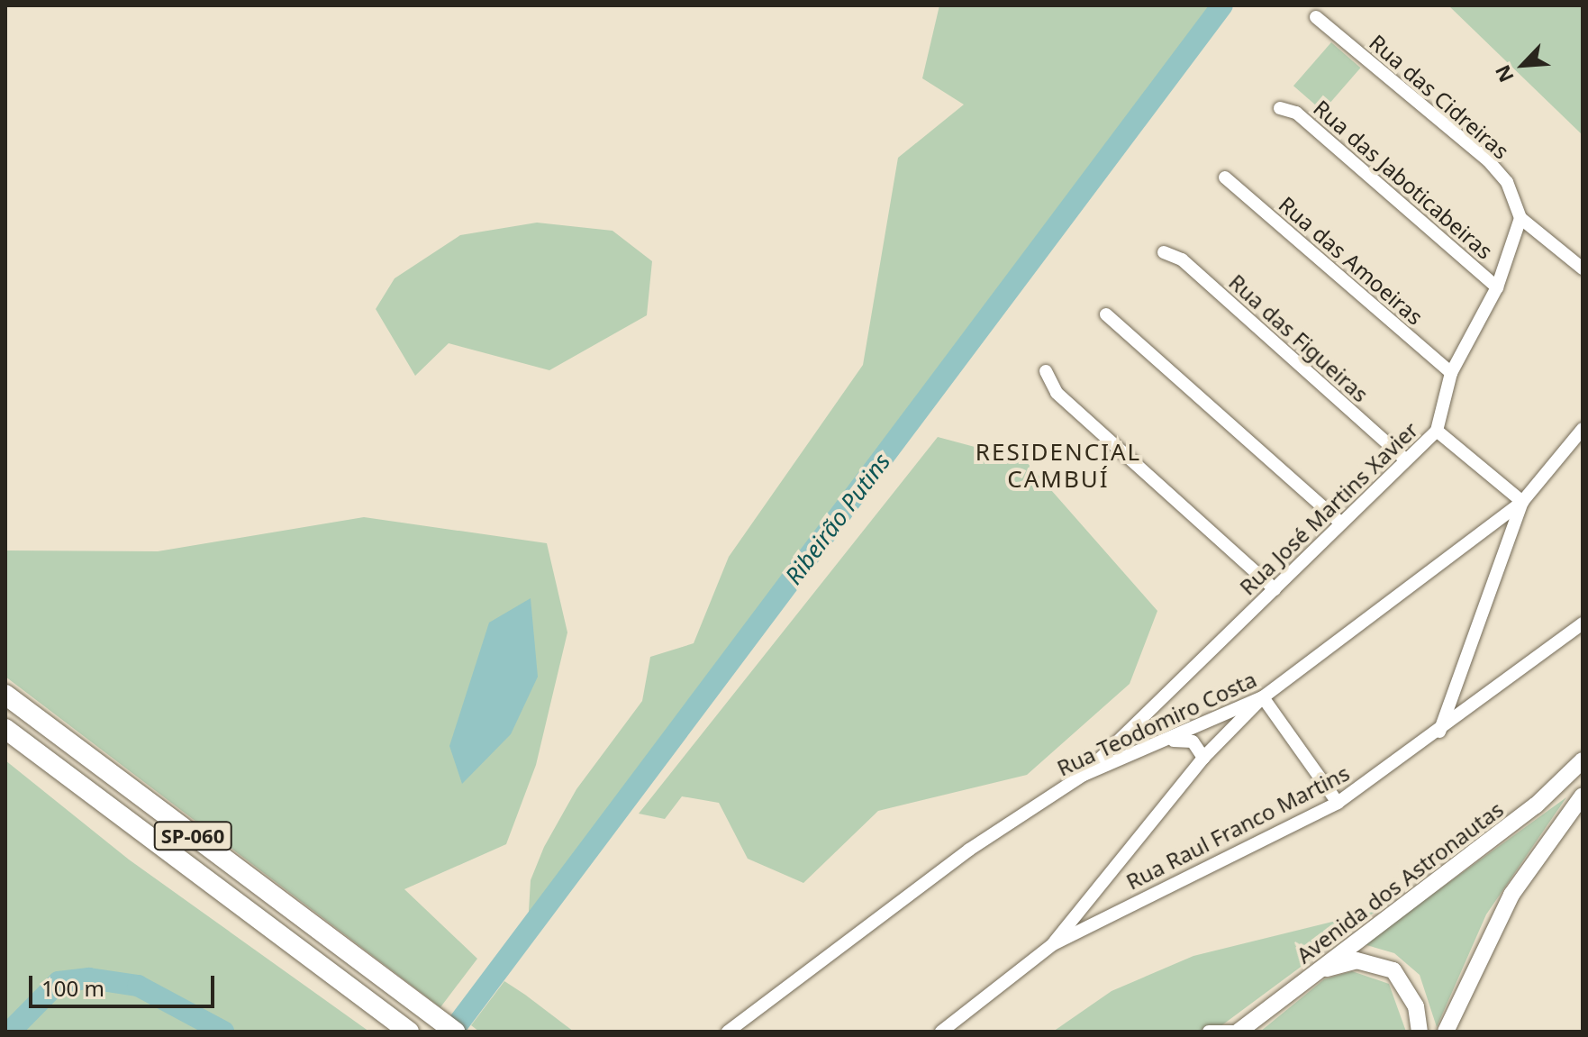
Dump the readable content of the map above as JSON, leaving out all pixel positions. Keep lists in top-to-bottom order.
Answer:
{
  "streets": {
    "highway": ["SP-060"],
    "main road": ["Avenida dos Astronautas"],
    "street": [
      "Rua das Cidreiras",
      "Rua das Jaboticabeiras",
      "Rua das Amoeiras",
      "Rua das Figueiras",
      "Rua José Martins Xavier",
      "Rua Teodomiro Costa",
      "Rua Raul Franco Martins"
    ]
  },
  "crossings": [
    ["Rua das Cidreiras", "Rua José Martins Xavier"],
    ["Rua das Jaboticabeiras", "Rua José Martins Xavier"],
    ["Rua das Amoeiras", "Rua José Martins Xavier"],
    ["Rua das Figueiras", "Rua José Martins Xavier"],
    ["Rua José Martins Xavier", "Rua Teodomiro Costa"]
  ],
  "districts": ["RESIDENCIAL CAMBUÍ"],
  "water": ["Ribeirão Putins"],
  "scale_bar": "100 m",
  "north": "bottom left"
}
